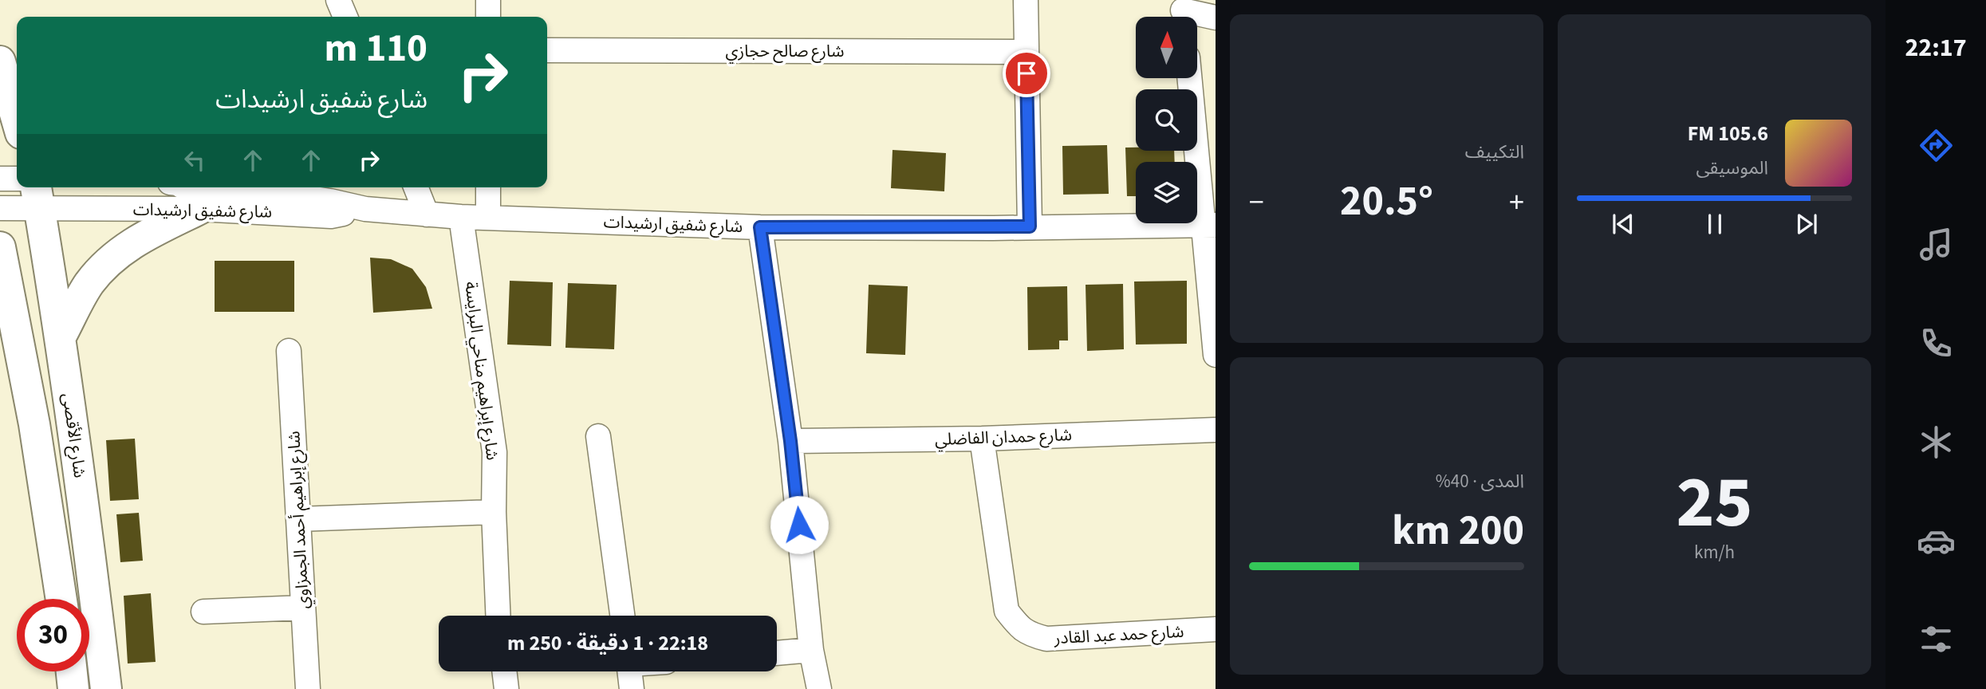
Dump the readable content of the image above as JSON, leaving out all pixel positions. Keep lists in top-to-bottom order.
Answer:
{
  "streets": {
    "main road": ["شارع الأقصى"],
    "street": [
      "شارع صالح حجازي",
      "شارع شفيق ارشيدات",
      "شارع إبراهيم مناحي البرايسة",
      "شارع حمدان الفاضلي",
      "شارع إبراهيم أحمد الجمزاوي",
      "شارع حمد عبد القادر"
    ]
  },
  "crossings": [
    ["شارع شفيق ارشيدات", "شارع إبراهيم مناحي البرايسة"],
    ["شارع شفيق ارشيدات", "شارع الأقصى"],
    ["شارع حمدان الفاضلي", "شارع حمد عبد القادر"]
  ],
  "north": "top",
  "page": {
    "tabs": "22:17",
    "tile": [
      "التكييف",
      ["25", "km/h"],
      ["المدى · 40%", "200 km"]
    ],
    "turn": ["110 m", "شارع شفيق ارشيدات"],
    "song": ["105.6 FM", "الموسيقى"],
    "heat": ["−", "20.5°", "+"],
    "limit": "30",
    "trip": "22:18 · 1 دقيقة · 250 m"
  }
}
